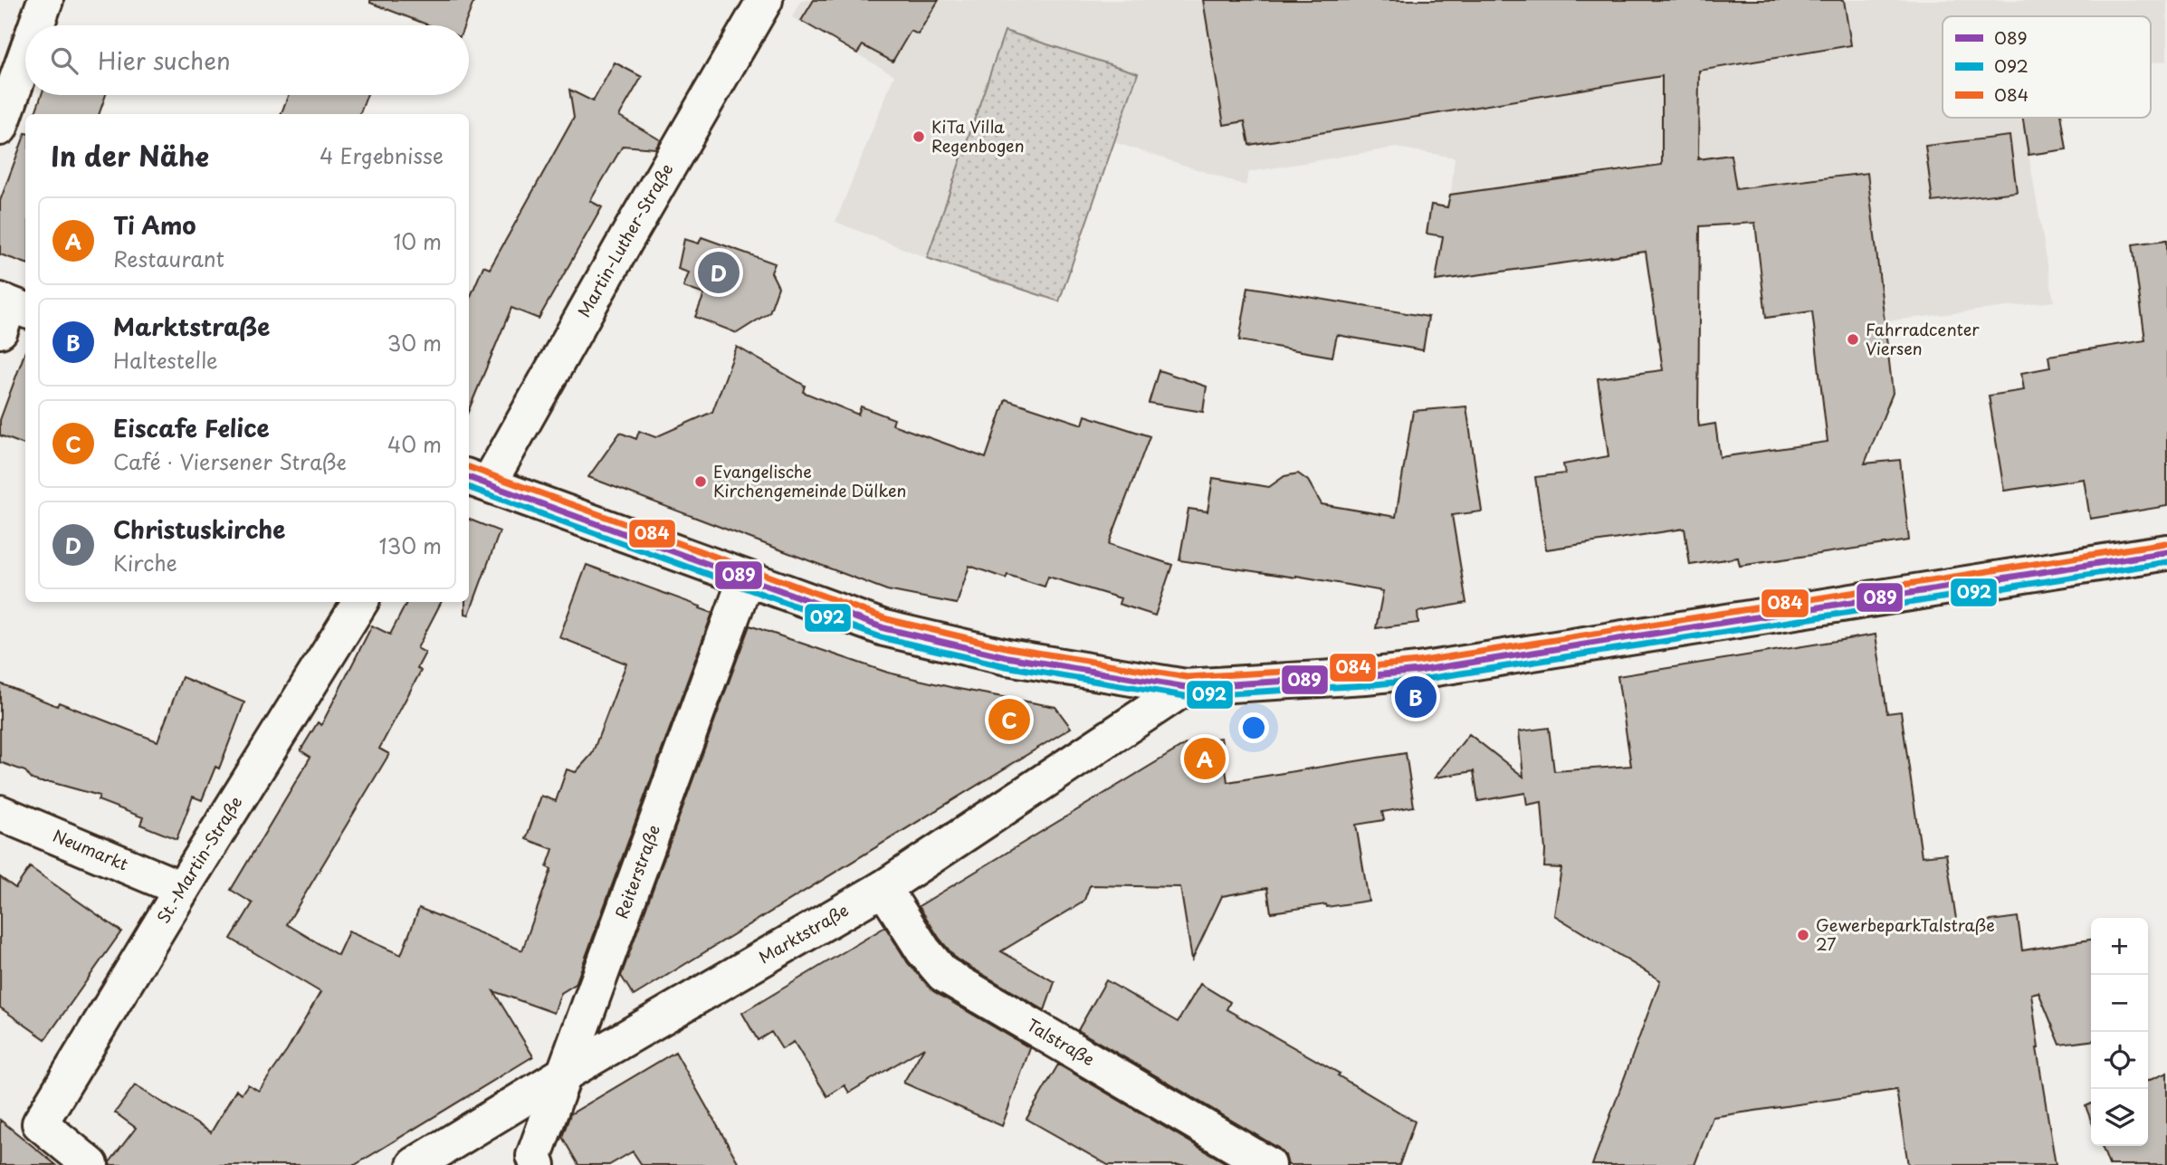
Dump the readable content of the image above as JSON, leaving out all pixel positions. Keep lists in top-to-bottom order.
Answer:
{
  "streets": {
    "street": [
      "Martin-Luther-Straße",
      "Neumarkt",
      "St.-Martin-Straße",
      "Reiterstraße",
      "Marktstraße",
      "Talstraße"
    ]
  },
  "crossings": [
    ["Neumarkt", "St.-Martin-Straße"],
    ["Reiterstraße", "Marktstraße"],
    ["Marktstraße", "Talstraße"]
  ],
  "places": [
    "KiTa Villa Regenbogen",
    "Fahrradcenter Viersen",
    "Evangelische Kirchengemeinde Dülken",
    "GewerbeparkTalstraße 27"
  ],
  "lines": ["transit line 084", "transit line 089", "transit line 092"],
  "legend": ["089", "092", "084"],
  "page": {
    "search": "Hier suchen",
    "heading": ["In der Nähe", "4 Ergebnisse"],
    "list": [
      {
        "mark": "A",
        "name": "Ti Amo",
        "note": "Restaurant",
        "value": "10 m"
      },
      {
        "mark": "B",
        "name": "Marktstraße",
        "note": "Haltestelle",
        "value": "30 m"
      },
      {
        "mark": "C",
        "name": "Eiscafe Felice",
        "note": "Café · Viersener Straße",
        "value": "40 m"
      },
      {
        "mark": "D",
        "name": "Christuskirche",
        "note": "Kirche",
        "value": "130 m"
      }
    ],
    "pins": [
      "D",
      "B",
      "C",
      "A"
    ],
    "map_buttons": ["+", "−"]
  }
}
